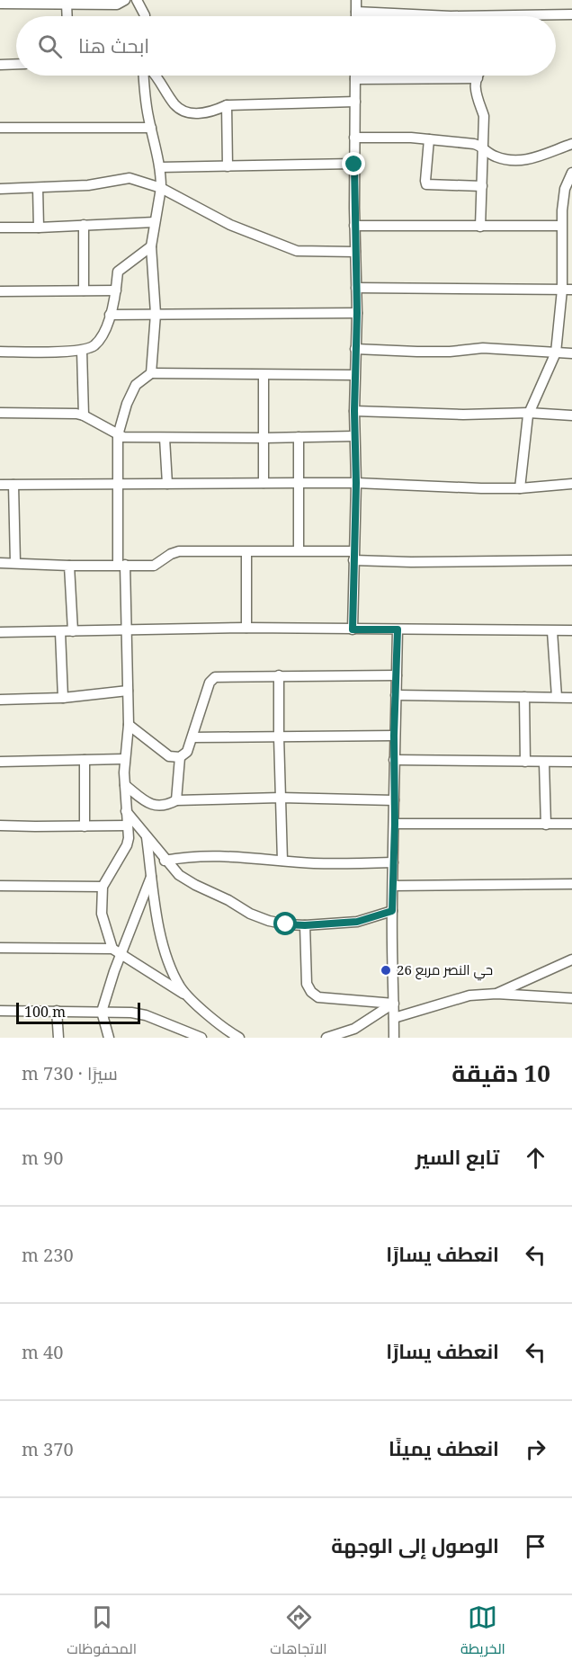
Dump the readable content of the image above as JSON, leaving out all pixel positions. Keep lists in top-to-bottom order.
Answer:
{
  "places": ["حي النصر مربع 26"],
  "scale_bar": "100 m",
  "page": {
    "search": "ابحث هنا",
    "scale": "100 m",
    "heading": ["10 دقيقة", "سيرًا · 730 m"],
    "list": [
      ["تابع السير", "90 m"],
      ["انعطف يسارًا", "230 m"],
      ["انعطف يسارًا", "40 m"],
      ["انعطف يمينًا", "370 m"],
      "الوصول إلى الوجهة"
    ],
    "nav": ["الخريطة", "الاتجاهات", "المحفوظات"]
  }
}
